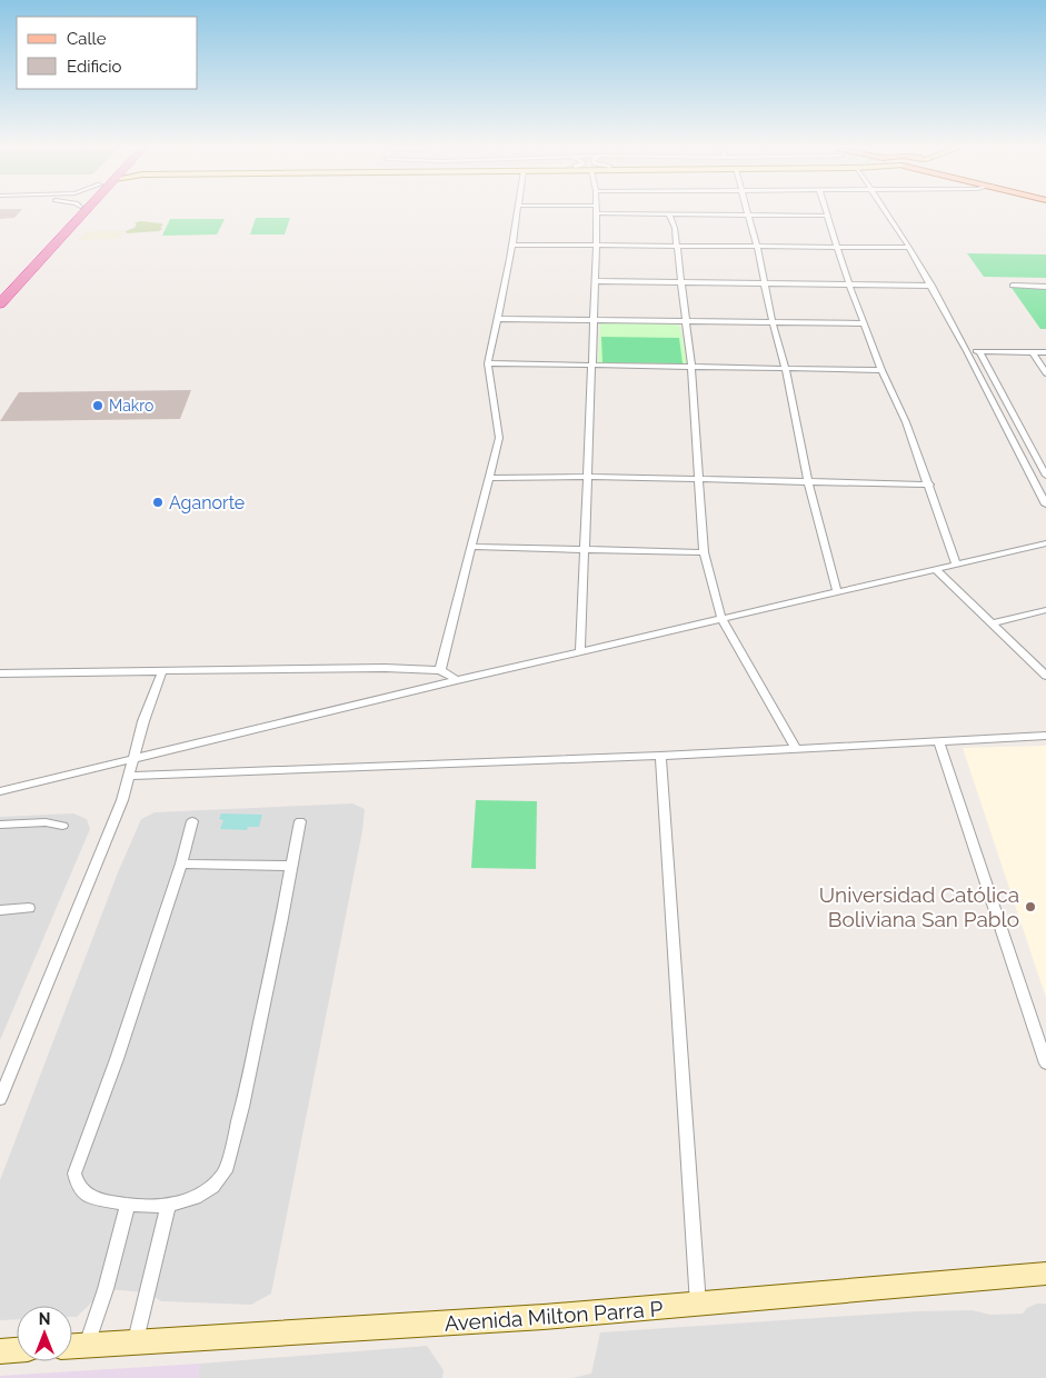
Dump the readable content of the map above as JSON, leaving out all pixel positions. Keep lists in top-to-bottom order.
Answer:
{
  "streets": {
    "main road": ["Avenida Milton Parra P"]
  },
  "places": ["Makro", "Aganorte", "Universidad Católica Boliviana San Pablo"],
  "legend": ["Calle", "Edificio"],
  "north": "top"
}
